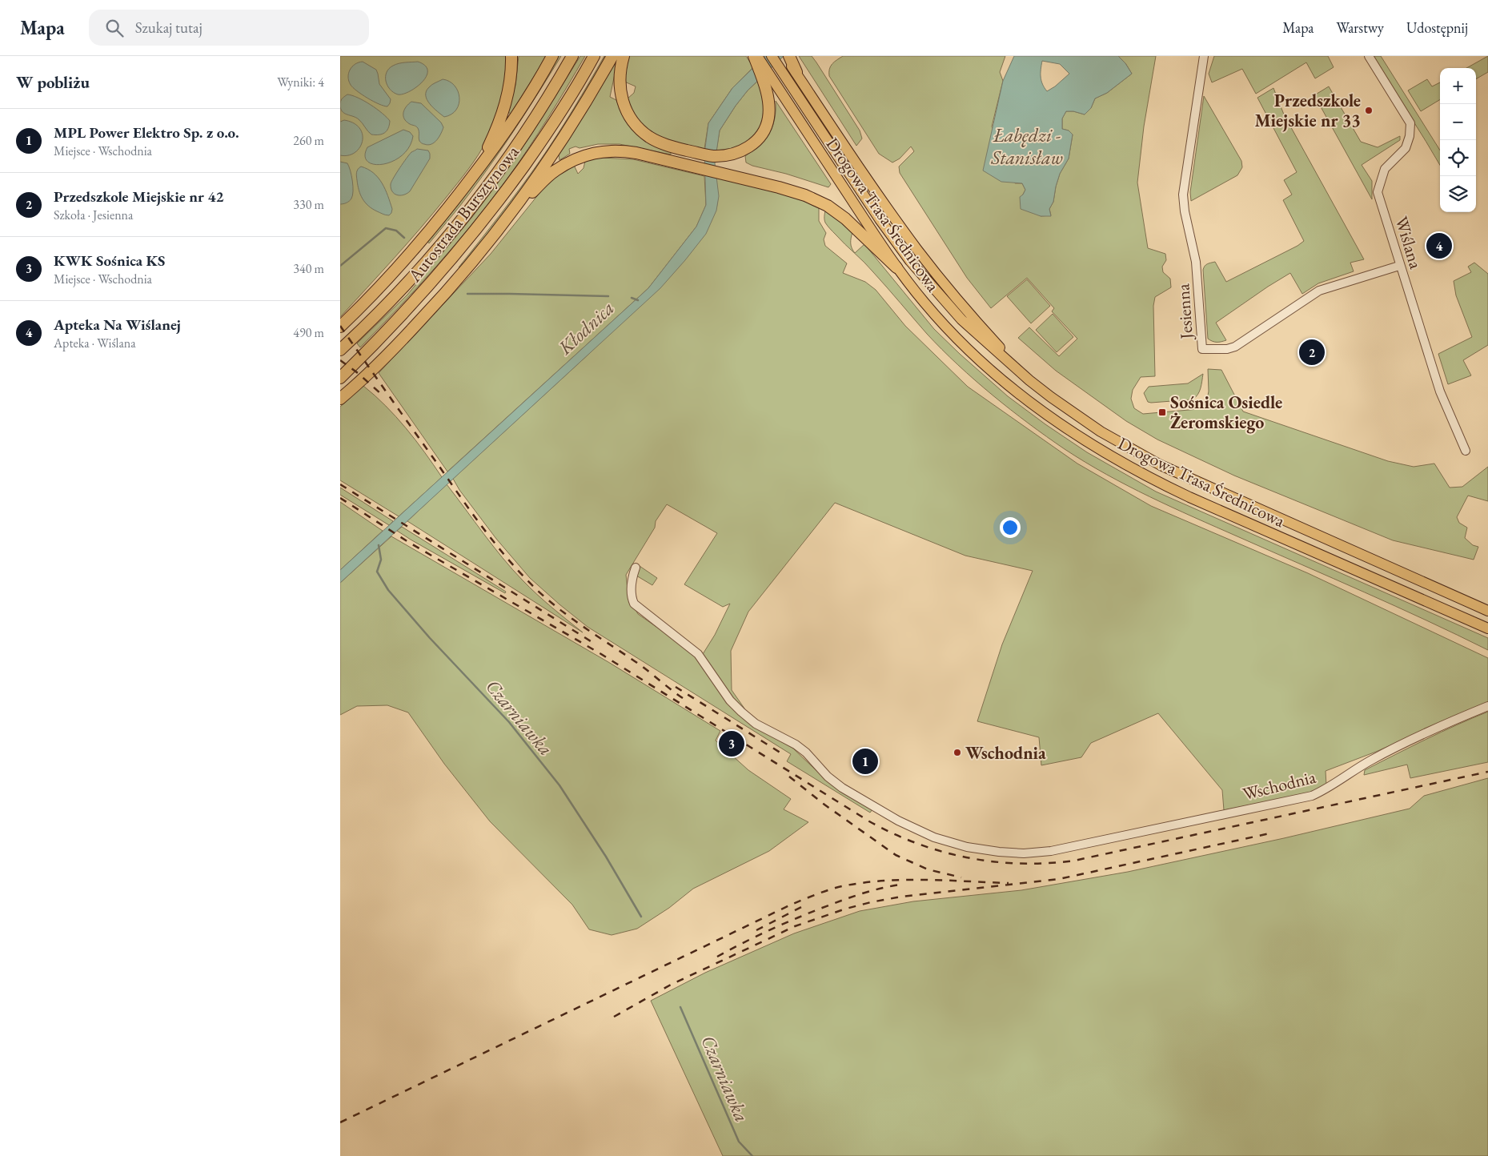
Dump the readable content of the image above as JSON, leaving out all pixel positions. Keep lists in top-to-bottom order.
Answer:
{
  "streets": {
    "highway": ["Autostrada Bursztynowa"],
    "main road": ["Drogowa Trasa Średnicowa"],
    "street": ["Wiślana", "Jesienna", "Wschodnia"]
  },
  "crossings": [
    ["Wiślana", "Jesienna"]
  ],
  "water": ["Łabędzi - Stanisław", "Kłodnica", "Czarniawka"],
  "places": {
    "other": ["Przedszkole Miejskie nr 33", "Wschodnia"],
    "transit": ["Sośnica Osiedle Żeromskiego"]
  },
  "page": {
    "header": "Mapa",
    "search": "Szukaj tutaj",
    "nav": ["Mapa", "Warstwy", "Udostępnij"],
    "heading": ["W pobliżu", "Wyniki: 4"],
    "map_buttons": ["+", "−"],
    "list": [
      {
        "mark": "1",
        "name": "MPL Power Elektro Sp. z o.o.",
        "note": "Miejsce · Wschodnia",
        "value": "260 m"
      },
      {
        "mark": "2",
        "name": "Przedszkole Miejskie nr 42",
        "note": "Szkoła · Jesienna",
        "value": "330 m"
      },
      {
        "mark": "3",
        "name": "KWK Sośnica KS",
        "note": "Miejsce · Wschodnia",
        "value": "340 m"
      },
      {
        "mark": "4",
        "name": "Apteka Na Wiślanej",
        "note": "Apteka · Wiślana",
        "value": "490 m"
      }
    ],
    "pins": [
      "4",
      "2",
      "3",
      "1"
    ]
  }
}
